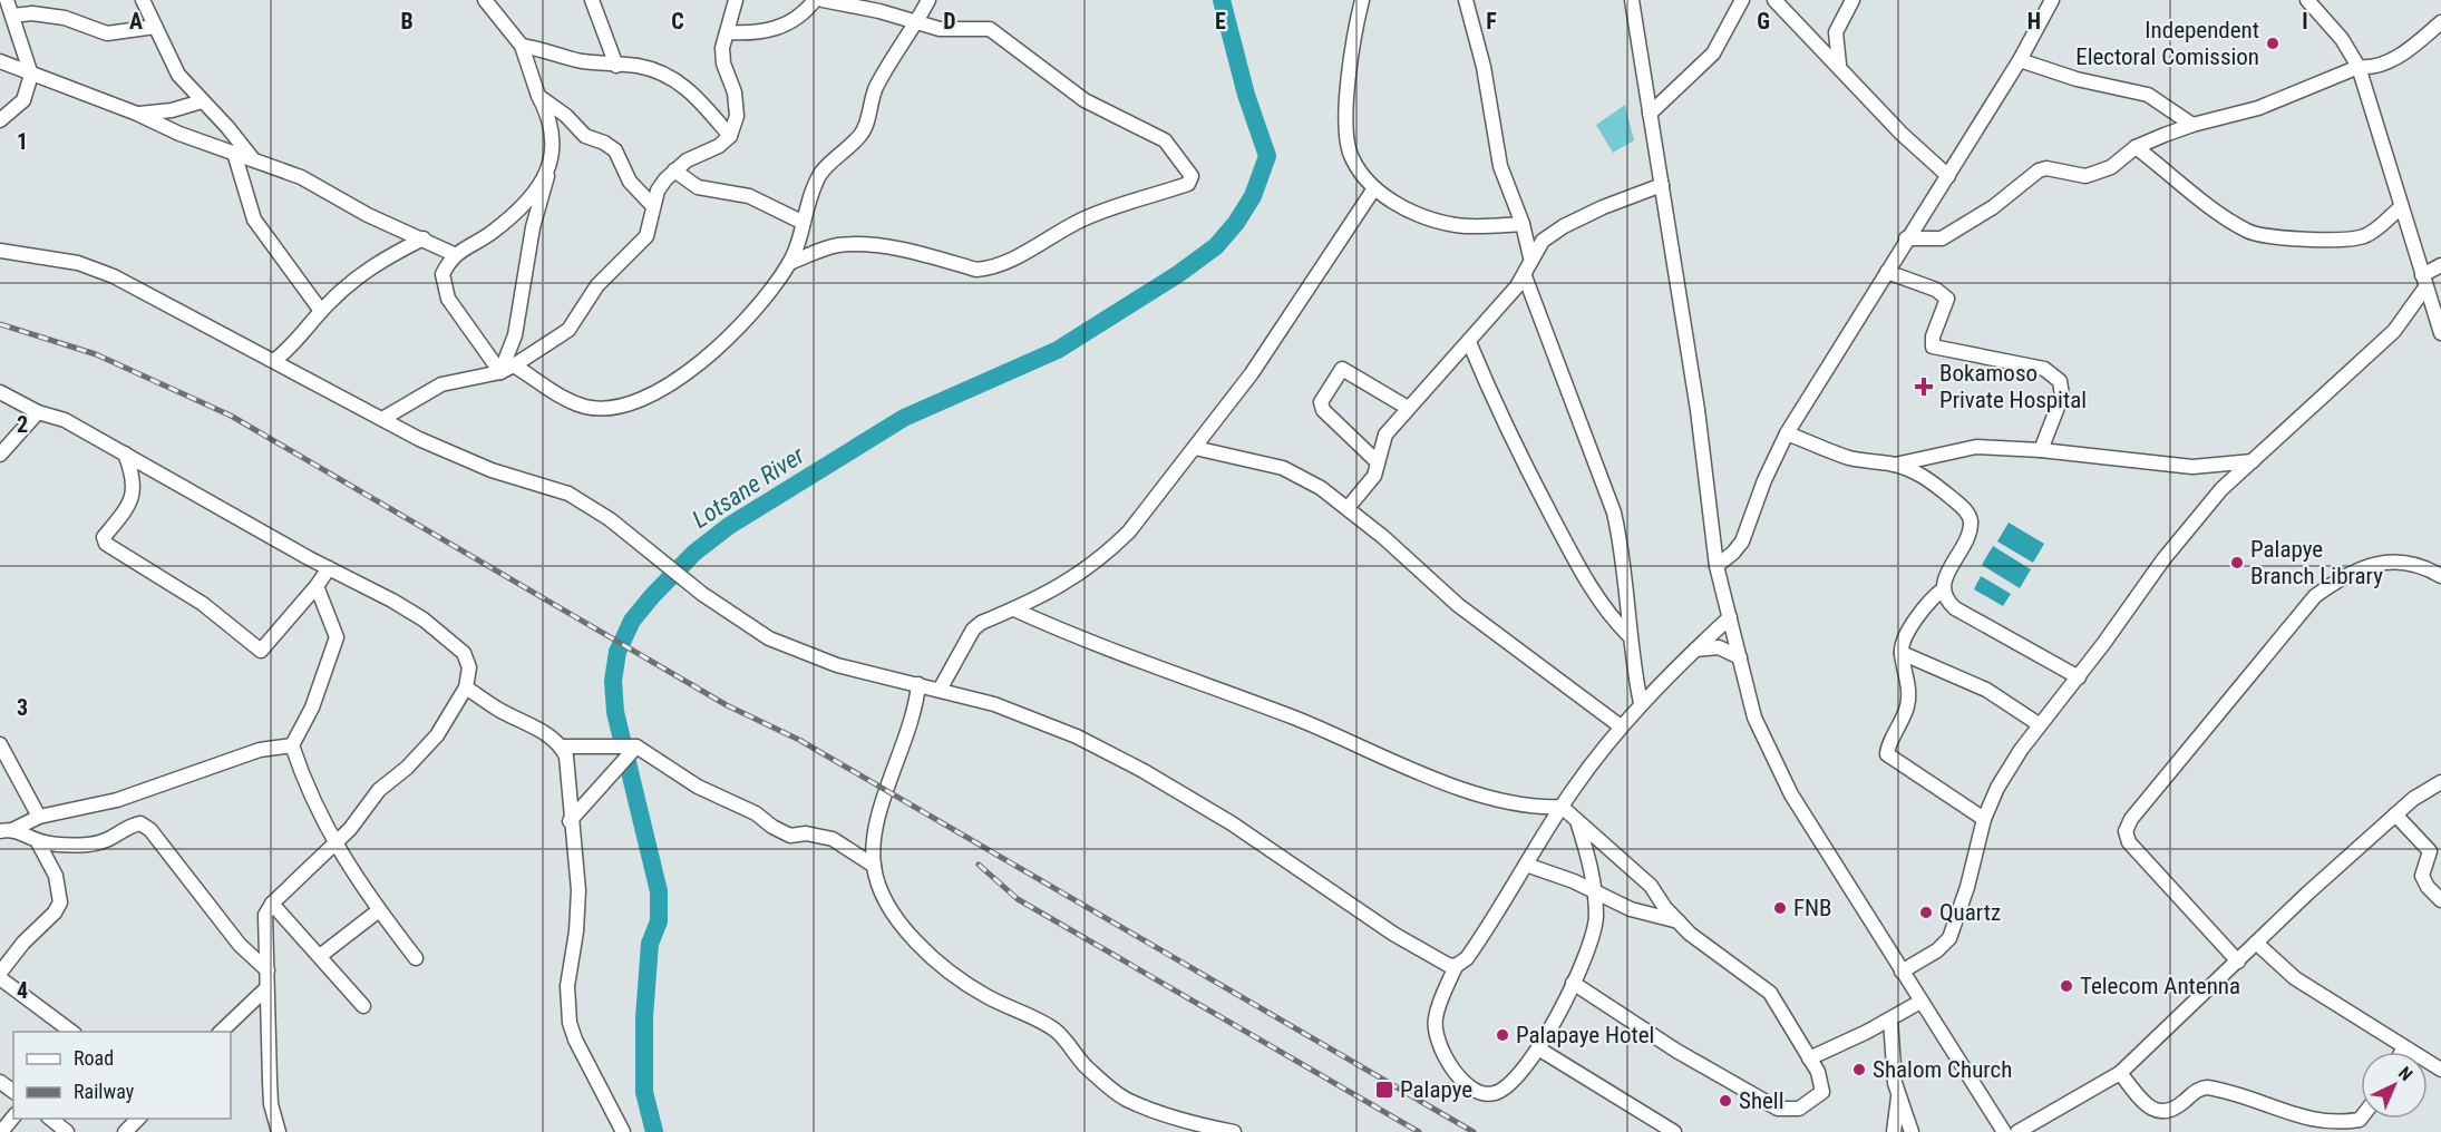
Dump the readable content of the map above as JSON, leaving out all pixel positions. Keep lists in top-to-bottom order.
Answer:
{
  "water": ["Lotsane River"],
  "places": {
    "other": [
      "Independent Electoral Comission",
      "Palapye Branch Library",
      "FNB",
      "Quartz",
      "Telecom Antenna",
      "Palapaye Hotel",
      "Shalom Church",
      "Shell"
    ],
    "health": ["Bokamoso Private Hospital"],
    "transit": ["Palapye"]
  },
  "legend": ["Road", "Railway"],
  "north": "top right",
  "grid": {
    "columns": [
      "A",
      "B",
      "C",
      "D",
      "E",
      "F",
      "G",
      "H",
      "I"
    ],
    "rows": [
      "1",
      "2",
      "3",
      "4"
    ]
  }
}
